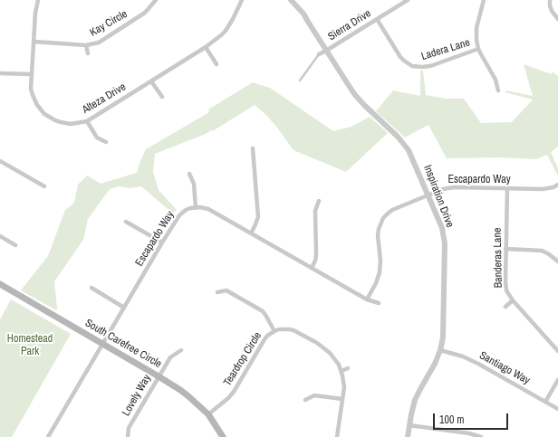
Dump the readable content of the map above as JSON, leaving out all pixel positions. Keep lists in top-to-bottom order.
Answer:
{
  "streets": {
    "main road": ["South Carefree Circle"],
    "street": [
      "Kay Circle",
      "Sierra Drive",
      "Ladera Lane",
      "Alteza Drive",
      "Escapardo Way",
      "Inspiration Drive",
      "Banderas Lane",
      "Teardrop Circle",
      "Santiago Way",
      "Lovely Way"
    ]
  },
  "crossings": [
    ["Kay Circle", "Alteza Drive"],
    ["Sierra Drive", "Ladera Lane"],
    ["Sierra Drive", "Inspiration Drive"],
    ["Escapardo Way", "Inspiration Drive"],
    ["Escapardo Way", "Banderas Lane"],
    ["Escapardo Way", "South Carefree Circle"],
    ["Inspiration Drive", "Santiago Way"],
    ["South Carefree Circle", "Teardrop Circle"],
    ["South Carefree Circle", "Lovely Way"]
  ],
  "parks": ["Homestead Park"],
  "scale_bar": "100 m"
}
